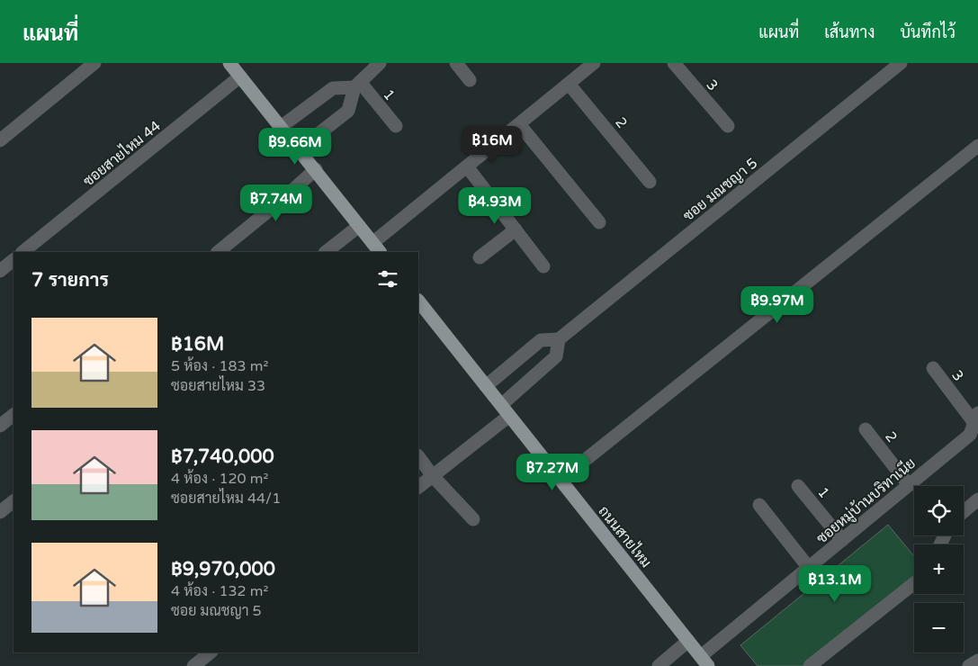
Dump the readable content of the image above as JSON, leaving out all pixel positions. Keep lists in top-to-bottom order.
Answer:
{
  "streets": {
    "main road": ["ถนนสายไหม"],
    "street": [
      "3",
      "1",
      "2",
      "ซอยสายไหม 44",
      "ซอย มณชญา 5",
      "ซอยหมู่บ้านบริทาเนีย"
    ]
  },
  "crossings": [
    ["3", "ซอยหมู่บ้านบริทาเนีย"],
    ["1", "ซอยหมู่บ้านบริทาเนีย"],
    ["2", "ซอยหมู่บ้านบริทาเนีย"],
    ["ซอยหมู่บ้านบริทาเนีย", "ถนนสายไหม"]
  ],
  "page": {
    "header": "แผนที่",
    "nav": ["แผนที่", "เส้นทาง", "บันทึกไว้"],
    "price": [
      "฿16M",
      "฿9.66M",
      "฿7.74M",
      "฿4.93M",
      "฿9.97M",
      "฿7.27M",
      "฿13.1M"
    ],
    "heading": "7 รายการ",
    "list": [
      {
        "name": "฿16M",
        "note": "5 ห้อง · 183 m² · ซอยสายไหม 33"
      },
      {
        "name": "฿7,740,000",
        "note": "4 ห้อง · 120 m² · ซอยสายไหม 44/1"
      },
      {
        "name": "฿9,970,000",
        "note": "4 ห้อง · 132 m² · ซอย มณชญา 5"
      }
    ],
    "map_buttons": ["+", "−"]
  }
}
